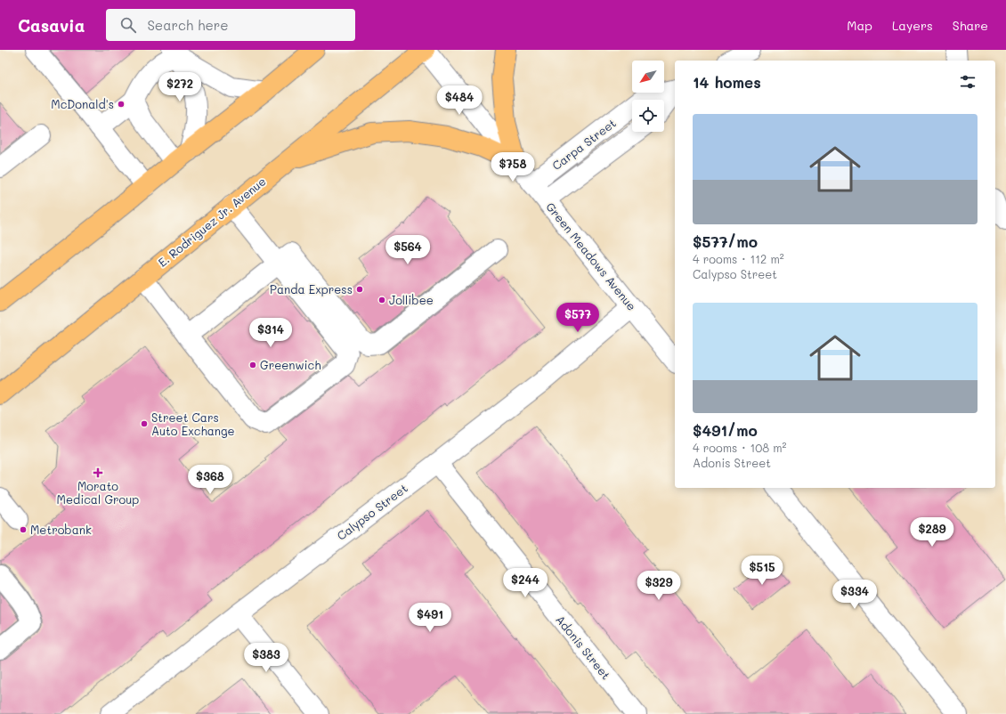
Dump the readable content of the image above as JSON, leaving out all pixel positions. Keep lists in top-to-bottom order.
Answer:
{
  "streets": {
    "main road": ["E. Rodriguez Jr. Avenue"],
    "street": [
      "Carpa Street",
      "Green Meadows Avenue",
      "Calypso Street",
      "Adonis Street"
    ]
  },
  "crossings": [
    ["Carpa Street", "Green Meadows Avenue"],
    ["E. Rodriguez Jr. Avenue", "Green Meadows Avenue"],
    ["Green Meadows Avenue", "Calypso Street"],
    ["Calypso Street", "Adonis Street"]
  ],
  "places": {
    "other": [
      "McDonald's",
      "Panda Express",
      "Jollibee",
      "Greenwich",
      "Street Cars Auto Exchange",
      "Metrobank"
    ],
    "health": ["Morato Medical Group"]
  },
  "north": "bottom left",
  "page": {
    "header": "Casavia",
    "search": "Search here",
    "nav": ["Map", "Layers", "Share"],
    "heading": "14 homes",
    "price": [
      "$272",
      "$484",
      "$758",
      "$564",
      "$577",
      "$314",
      "$368",
      "$289",
      "$515",
      "$244",
      "$329",
      "$334",
      "$491",
      "$383"
    ],
    "list": [
      {
        "name": "$577/mo",
        "note": "4 rooms · 112 m² · Calypso Street"
      },
      {
        "name": "$491/mo",
        "note": "4 rooms · 108 m² · Adonis Street"
      }
    ]
  }
}
